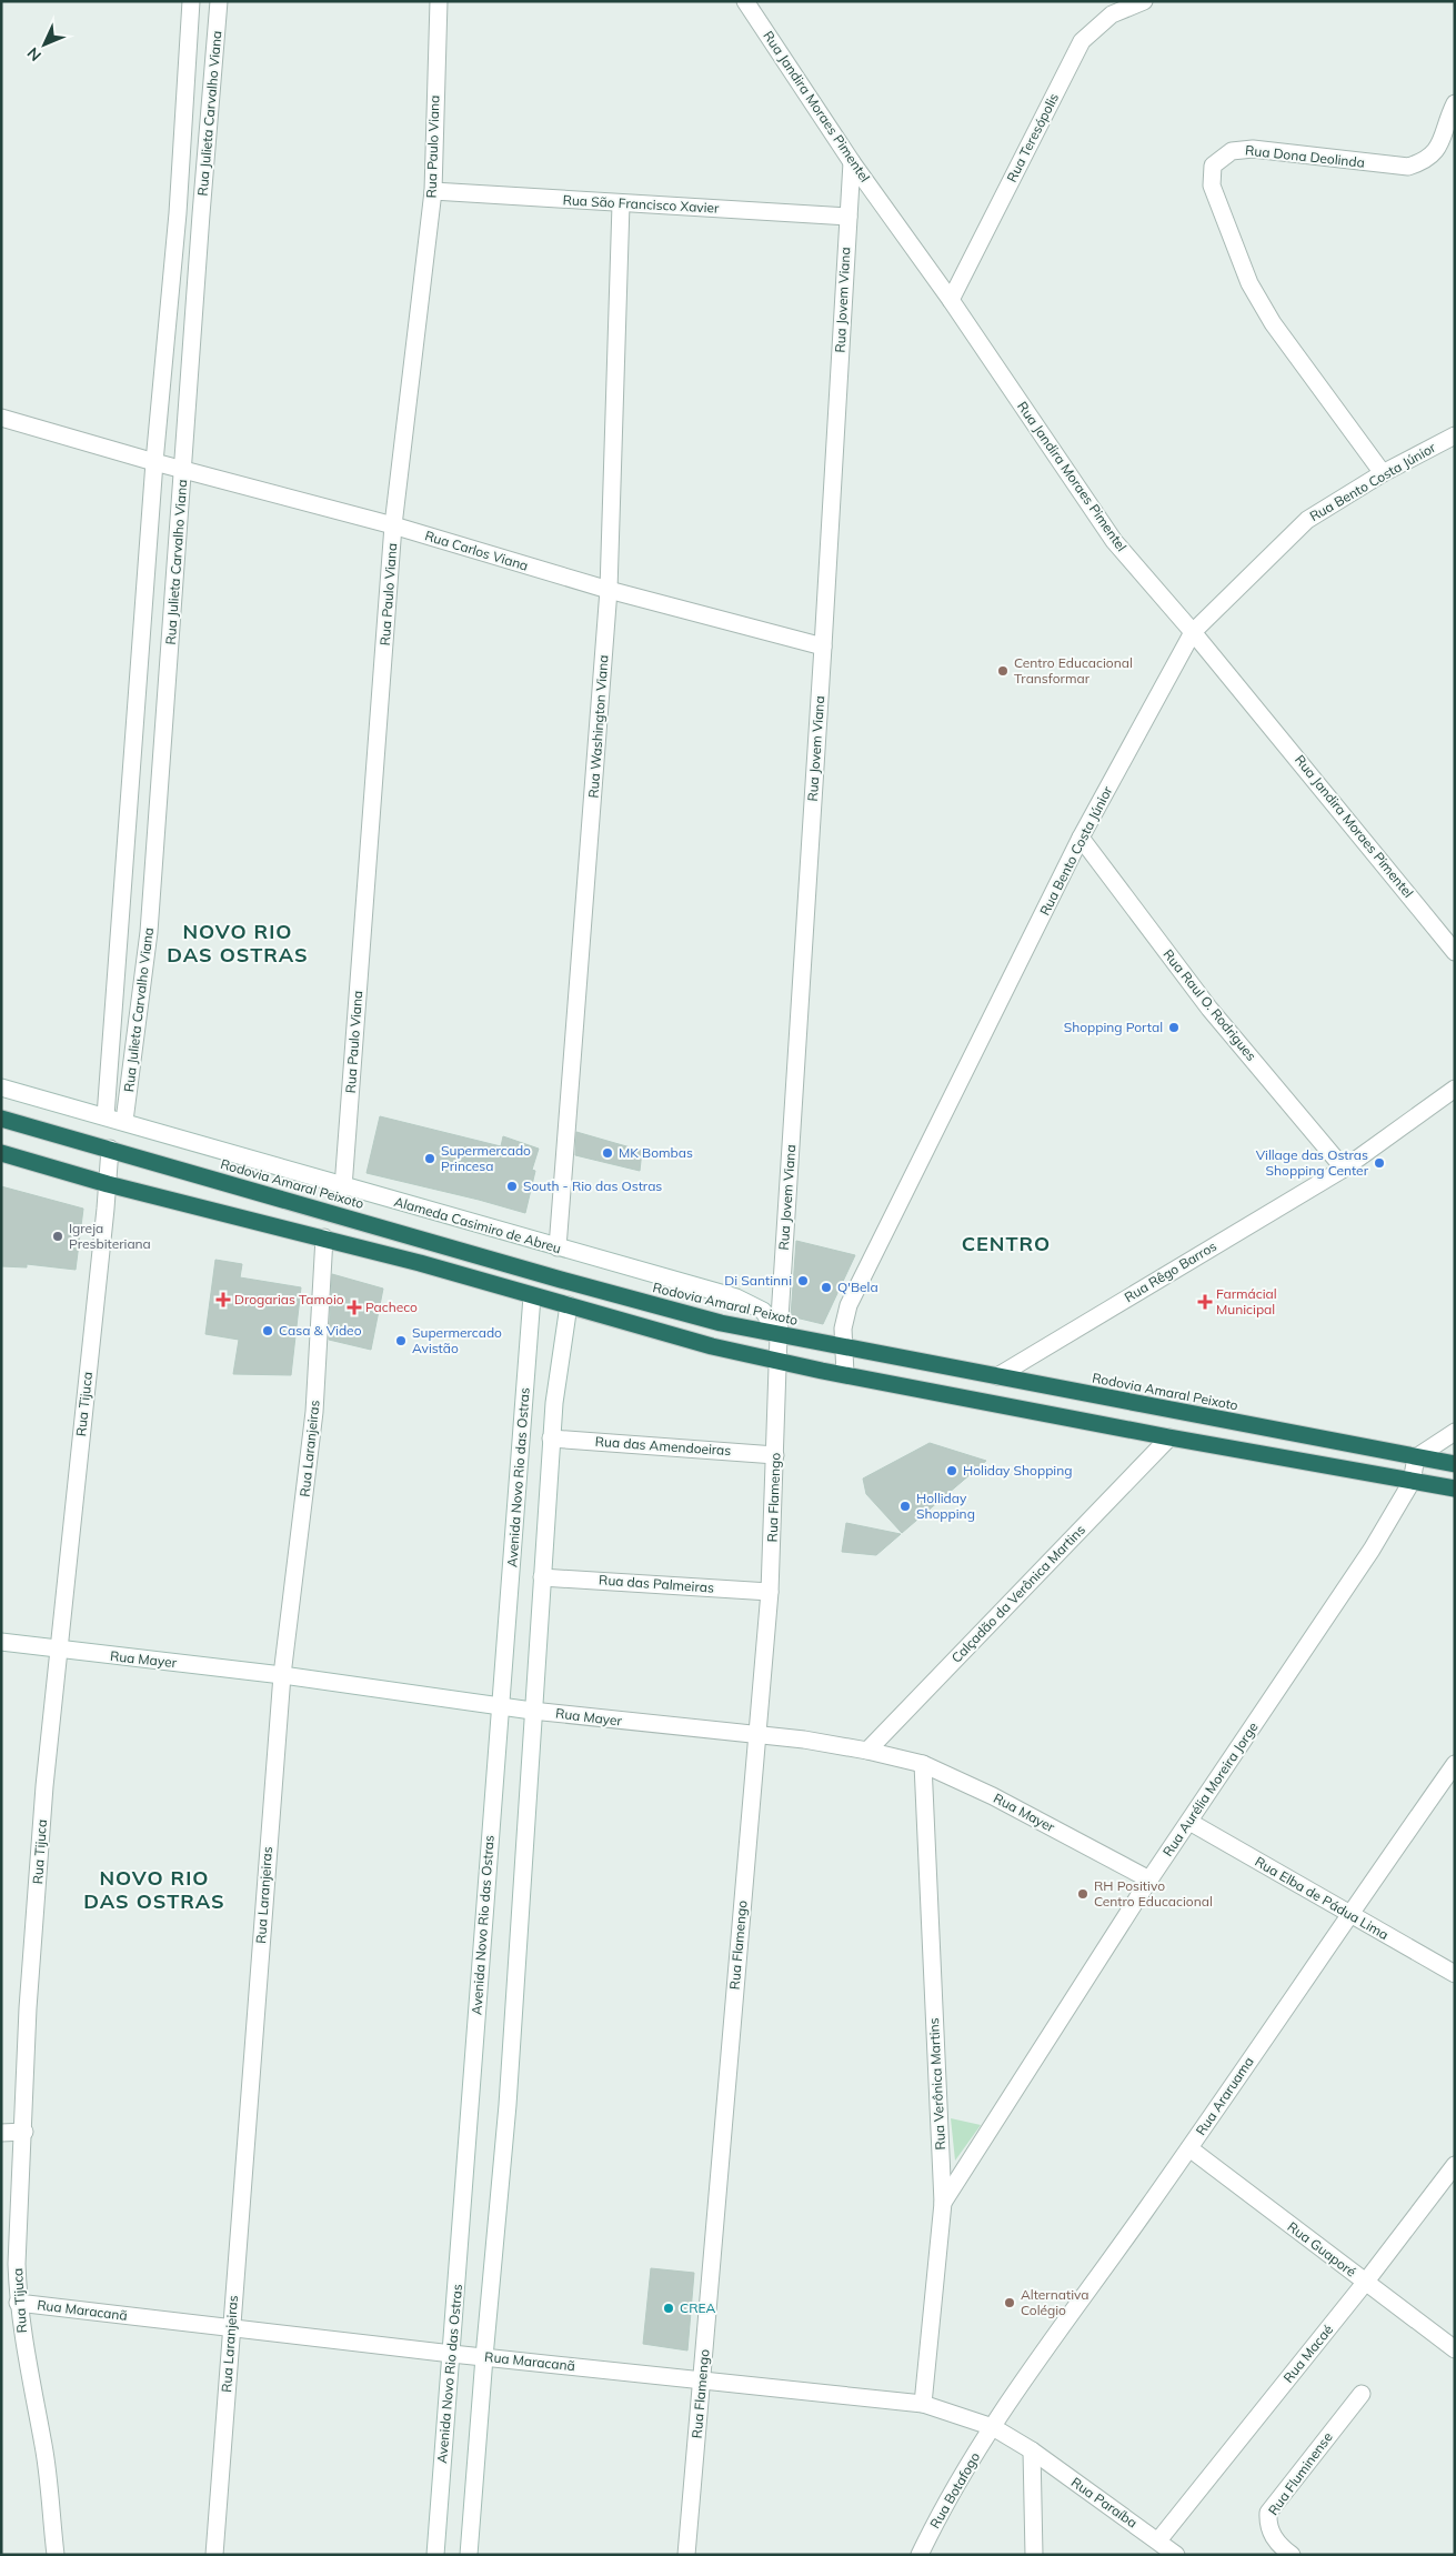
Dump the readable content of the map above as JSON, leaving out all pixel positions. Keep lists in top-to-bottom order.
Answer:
{
  "streets": {
    "highway": ["Rodovia Amaral Peixoto"],
    "street": [
      "Rua Jandira Moraes Pimentel",
      "Rua Julieta Carvalho Viana",
      "Rua Teresópolis",
      "Rua Paulo Viana",
      "Rua Dona Deolinda",
      "Rua São Francisco Xavier",
      "Rua Jovem Viana",
      "Rua Bento Costa Júnior",
      "Rua Carlos Viana",
      "Rua Washington Viana",
      "Rua Raul O. Rodrigues",
      "Alameda Casimiro de Abreu",
      "Rua Rêgo Barros",
      "Rua Tijuca",
      "Rua das Amendoeiras",
      "Rua Laranjeiras",
      "Avenida Novo Rio das Ostras",
      "Rua Flamengo",
      "Rua das Palmeiras",
      "Calçadão da Verônica Martins",
      "Rua Mayer",
      "Rua Aurélia Moreira Jorge",
      "Rua Elba de Pádua Lima",
      "Rua Verônica Martins",
      "Rua Araruama",
      "Rua Guaporé",
      "Rua Maracanã",
      "Rua Macaé",
      "Rua Fluminense",
      "Rua Botafogo",
      "Rua Paraíba"
    ]
  },
  "crossings": [
    ["Rua Jandira Moraes Pimentel", "Rua Teresópolis"],
    ["Rua Jandira Moraes Pimentel", "Rua Jovem Viana"],
    ["Rua Jandira Moraes Pimentel", "Rua Bento Costa Júnior"],
    ["Rua Julieta Carvalho Viana", "Rua Carlos Viana"],
    ["Rua Julieta Carvalho Viana", "Alameda Casimiro de Abreu"],
    ["Rua Paulo Viana", "Rua São Francisco Xavier"],
    ["Rua Paulo Viana", "Rua Carlos Viana"],
    ["Rua Paulo Viana", "Alameda Casimiro de Abreu"],
    ["Rua Dona Deolinda", "Rua Bento Costa Júnior"],
    ["Rua São Francisco Xavier", "Rua Jovem Viana"],
    ["Rua São Francisco Xavier", "Rua Washington Viana"],
    ["Rua Jovem Viana", "Rua Carlos Viana"],
    ["Rua Jovem Viana", "Rodovia Amaral Peixoto"],
    ["Rua Jovem Viana", "Alameda Casimiro de Abreu"],
    ["Rua Jovem Viana", "Rua Flamengo"],
    ["Rua Bento Costa Júnior", "Rua Raul O. Rodrigues"],
    ["Rua Bento Costa Júnior", "Rodovia Amaral Peixoto"],
    ["Rua Carlos Viana", "Rua Washington Viana"],
    ["Rua Washington Viana", "Alameda Casimiro de Abreu"],
    ["Rua Raul O. Rodrigues", "Rua Rêgo Barros"],
    ["Rodovia Amaral Peixoto", "Alameda Casimiro de Abreu"],
    ["Rodovia Amaral Peixoto", "Rua Rêgo Barros"],
    ["Rodovia Amaral Peixoto", "Rua Tijuca"],
    ["Rodovia Amaral Peixoto", "Rua Flamengo"],
    ["Rodovia Amaral Peixoto", "Rua Aurélia Moreira Jorge"],
    ["Alameda Casimiro de Abreu", "Rua Flamengo"],
    ["Rua Tijuca", "Rua Mayer"],
    ["Rua Tijuca", "Rua Maracanã"],
    ["Rua das Amendoeiras", "Rua Flamengo"],
    ["Rua Laranjeiras", "Rua Mayer"],
    ["Rua Laranjeiras", "Rua Maracanã"],
    ["Avenida Novo Rio das Ostras", "Rua Mayer"],
    ["Avenida Novo Rio das Ostras", "Rua Maracanã"],
    ["Rua Flamengo", "Rua das Palmeiras"],
    ["Rua Flamengo", "Rua Mayer"],
    ["Rua Flamengo", "Rua Maracanã"],
    ["Calçadão da Verônica Martins", "Rua Mayer"],
    ["Rua Mayer", "Rua Aurélia Moreira Jorge"],
    ["Rua Mayer", "Rua Verônica Martins"],
    ["Rua Aurélia Moreira Jorge", "Rua Elba de Pádua Lima"],
    ["Rua Aurélia Moreira Jorge", "Rua Verônica Martins"],
    ["Rua Elba de Pádua Lima", "Rua Araruama"],
    ["Rua Verônica Martins", "Rua Maracanã"],
    ["Rua Araruama", "Rua Guaporé"],
    ["Rua Araruama", "Rua Maracanã"],
    ["Rua Araruama", "Rua Botafogo"],
    ["Rua Guaporé", "Rua Macaé"],
    ["Rua Maracanã", "Rua Botafogo"],
    ["Rua Maracanã", "Rua Paraíba"],
    ["Rua Macaé", "Rua Paraíba"]
  ],
  "districts": ["NOVO RIO DAS OSTRAS", "CENTRO", "NOVO RIO DAS OSTRAS"],
  "places": {
    "other": [
      "Centro Educacional Transformar",
      "Shopping Portal",
      "MK Bombas",
      "Supermercado Princesa",
      "Village das Ostras Shopping Center",
      "South - Rio das Ostras",
      "Igreja Presbiteriana",
      "Di Santinni",
      "Q'Bela",
      "Casa & Video",
      "Supermercado Avistão",
      "Holiday Shopping",
      "Holliday Shopping",
      "RH Positivo Centro Educacional",
      "Alternativa Colégio",
      "CREA"
    ],
    "health": ["Drogarias Tamoio", "Farmácial Municipal", "Pacheco"]
  },
  "north": "bottom left"
}
